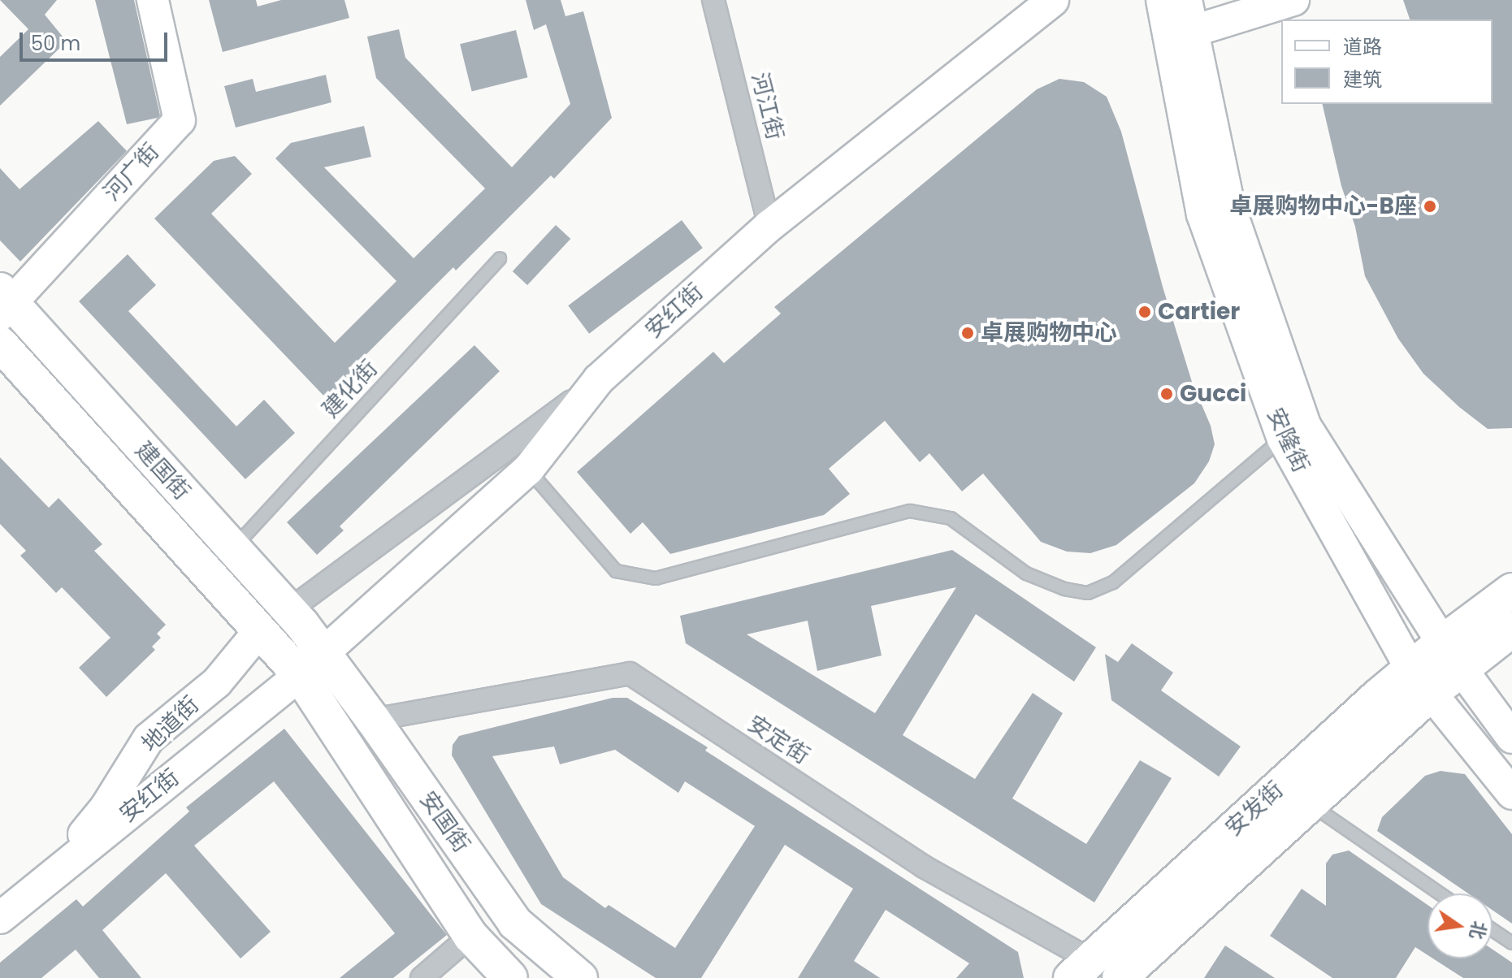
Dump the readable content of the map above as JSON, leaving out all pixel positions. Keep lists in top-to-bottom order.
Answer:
{
  "streets": {
    "main road": [
      "河广街",
      "安红街",
      "安隆街",
      "建国街",
      "地道街",
      "安发街",
      "安国街"
    ],
    "street": ["河江街", "安定街"],
    "lane": ["建化街"]
  },
  "crossings": [
    ["河江街", "安红街"],
    ["河广街", "建国街"],
    ["安红街", "建国街"],
    ["安红街", "安国街"],
    ["建化街", "建国街"],
    ["安隆街", "安发街"],
    ["建国街", "地道街"],
    ["建国街", "安国街"],
    ["安定街", "安发街"],
    ["安定街", "安国街"]
  ],
  "places": [
    "卓展购物中心-B座",
    "Cartier",
    "卓展购物中心",
    "Gucci"
  ],
  "legend": ["道路", "建筑"],
  "scale_bar": "50 m",
  "north": "right"
}
